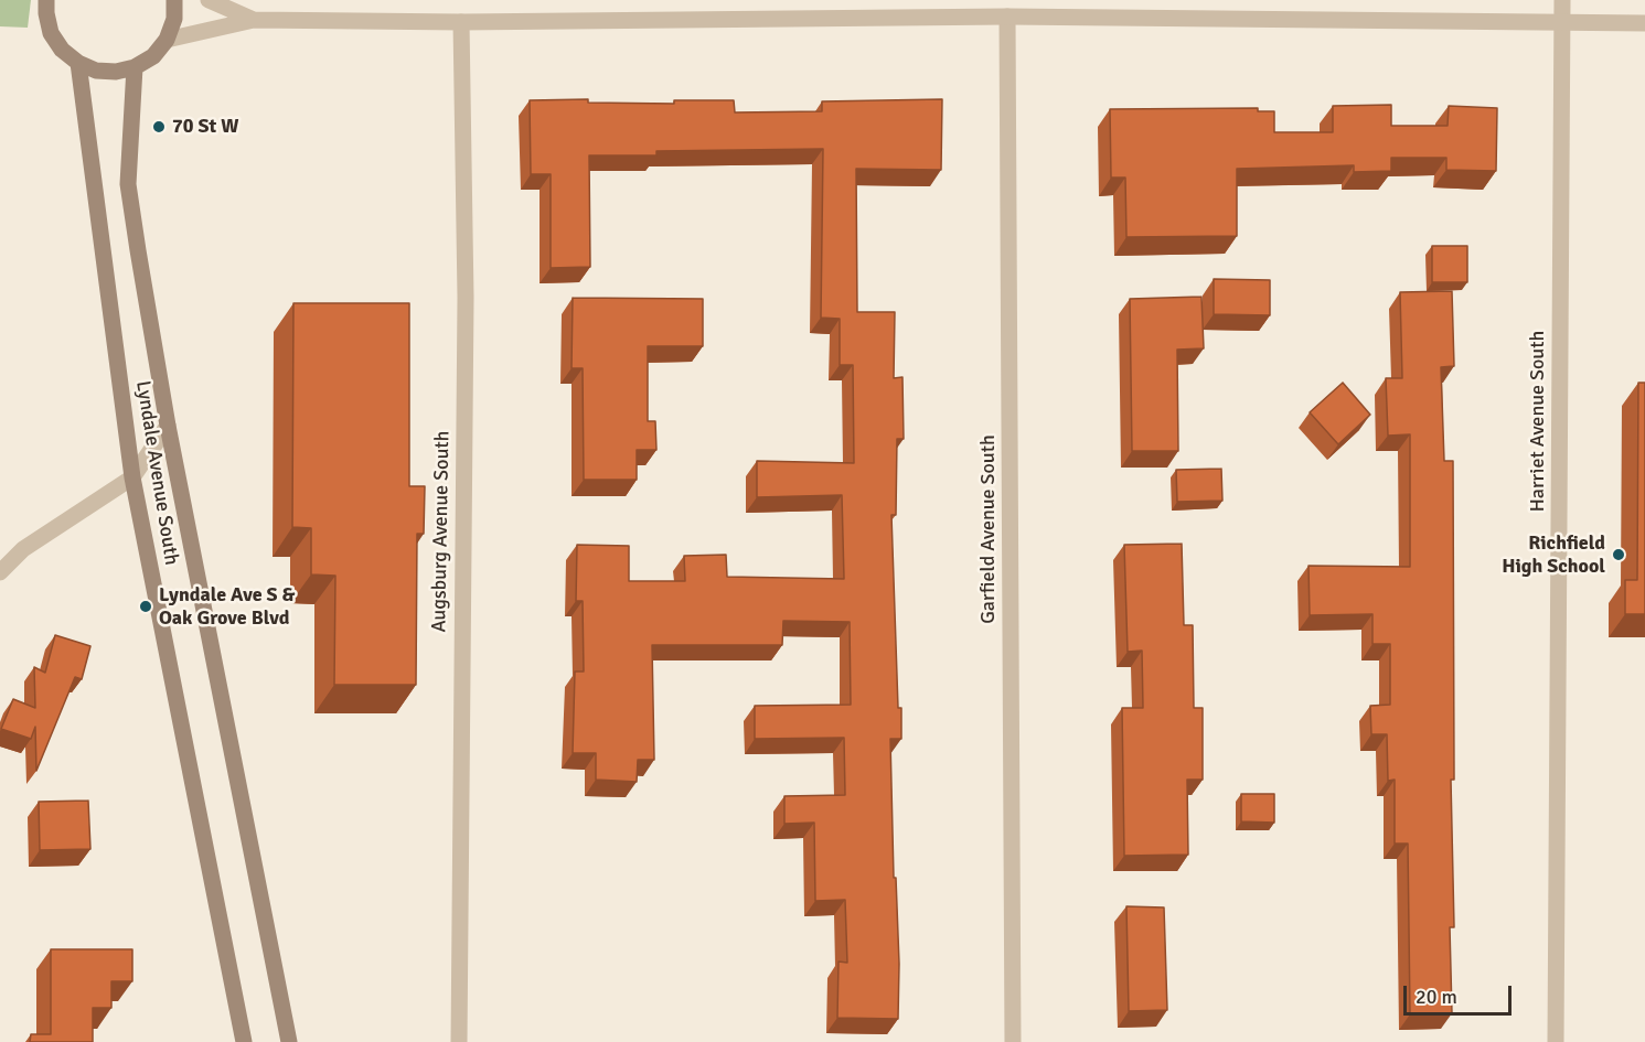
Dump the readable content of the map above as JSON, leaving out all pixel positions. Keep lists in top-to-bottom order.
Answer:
{
  "streets": {
    "main road": ["Lyndale Avenue South"],
    "street": ["Harriet Avenue South", "Garfield Avenue South", "Augsburg Avenue South"]
  },
  "places": ["70 St W", "Richfield High School", "Lyndale Ave S & Oak Grove Blvd"],
  "scale_bar": "20 m"
}
